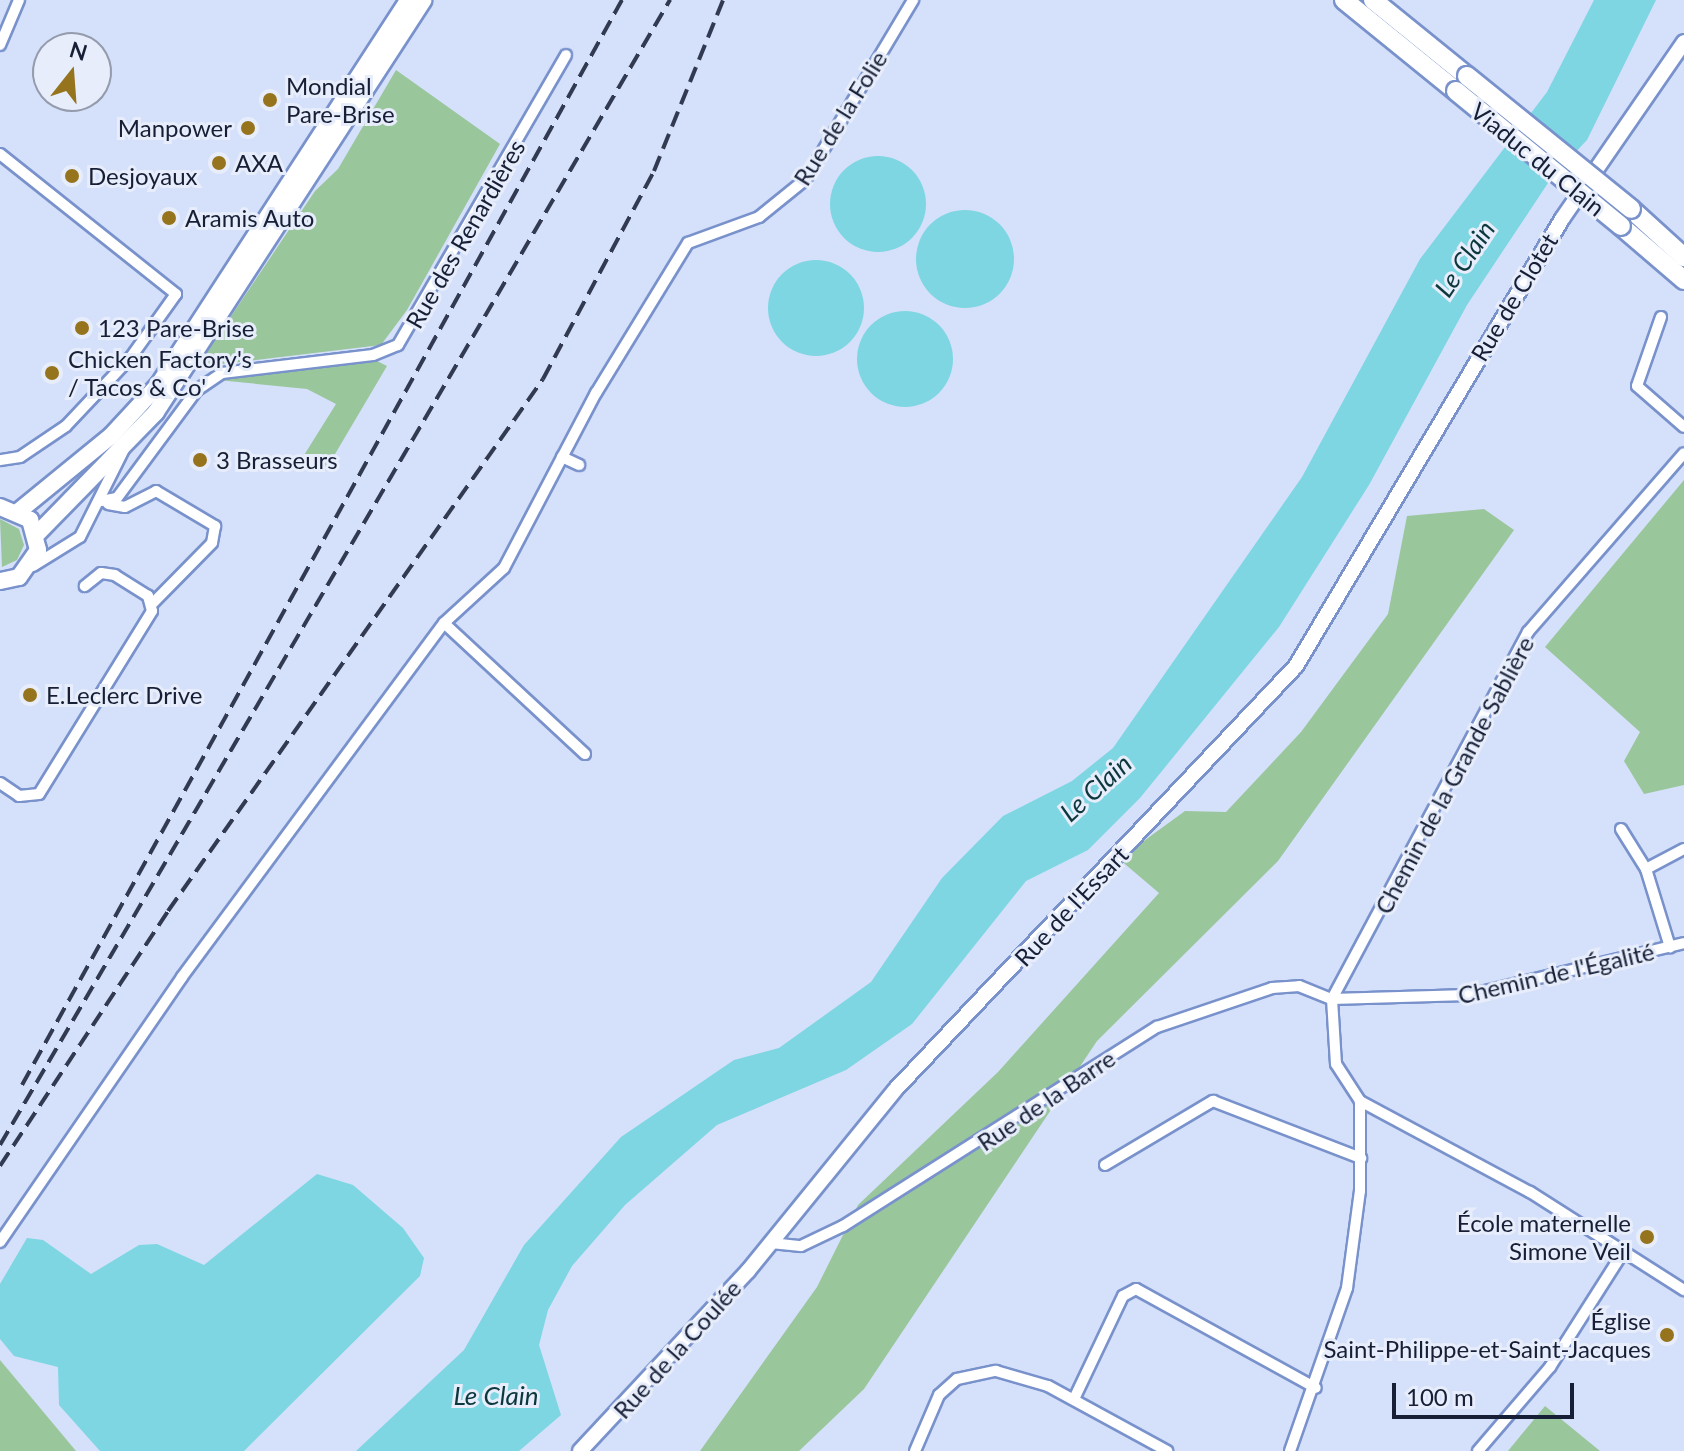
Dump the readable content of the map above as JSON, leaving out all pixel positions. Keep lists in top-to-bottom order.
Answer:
{
  "streets": {
    "highway": ["Viaduc du Clain"],
    "main road": ["Rue de Clotet", "Rue de l'Essart", "Rue de la Coulée"],
    "street": [
      "Rue de la Folie",
      "Rue des Renardières",
      "Chemin de la Grande Sablière",
      "Chemin de l'Égalité",
      "Rue de la Barre"
    ]
  },
  "crossings": [
    ["Rue de Clotet", "Rue de l'Essart"],
    ["Chemin de la Grande Sablière", "Chemin de l'Égalité"],
    ["Chemin de la Grande Sablière", "Rue de la Barre"],
    ["Rue de l'Essart", "Rue de la Barre"],
    ["Rue de l'Essart", "Rue de la Coulée"],
    ["Chemin de l'Égalité", "Rue de la Barre"],
    ["Rue de la Barre", "Rue de la Coulée"]
  ],
  "water": ["Le Clain"],
  "places": [
    "Mondial Pare-Brise",
    "Manpower",
    "AXA",
    "Desjoyaux",
    "Aramis Auto",
    "123 Pare-Brise",
    "Chicken Factory's / Tacos & Co'",
    "3 Brasseurs",
    "E.Leclerc Drive",
    "École maternelle Simone Veil",
    "Église Saint-Philippe-et-Saint-Jacques"
  ],
  "scale_bar": "100 m",
  "north": "top"
}
